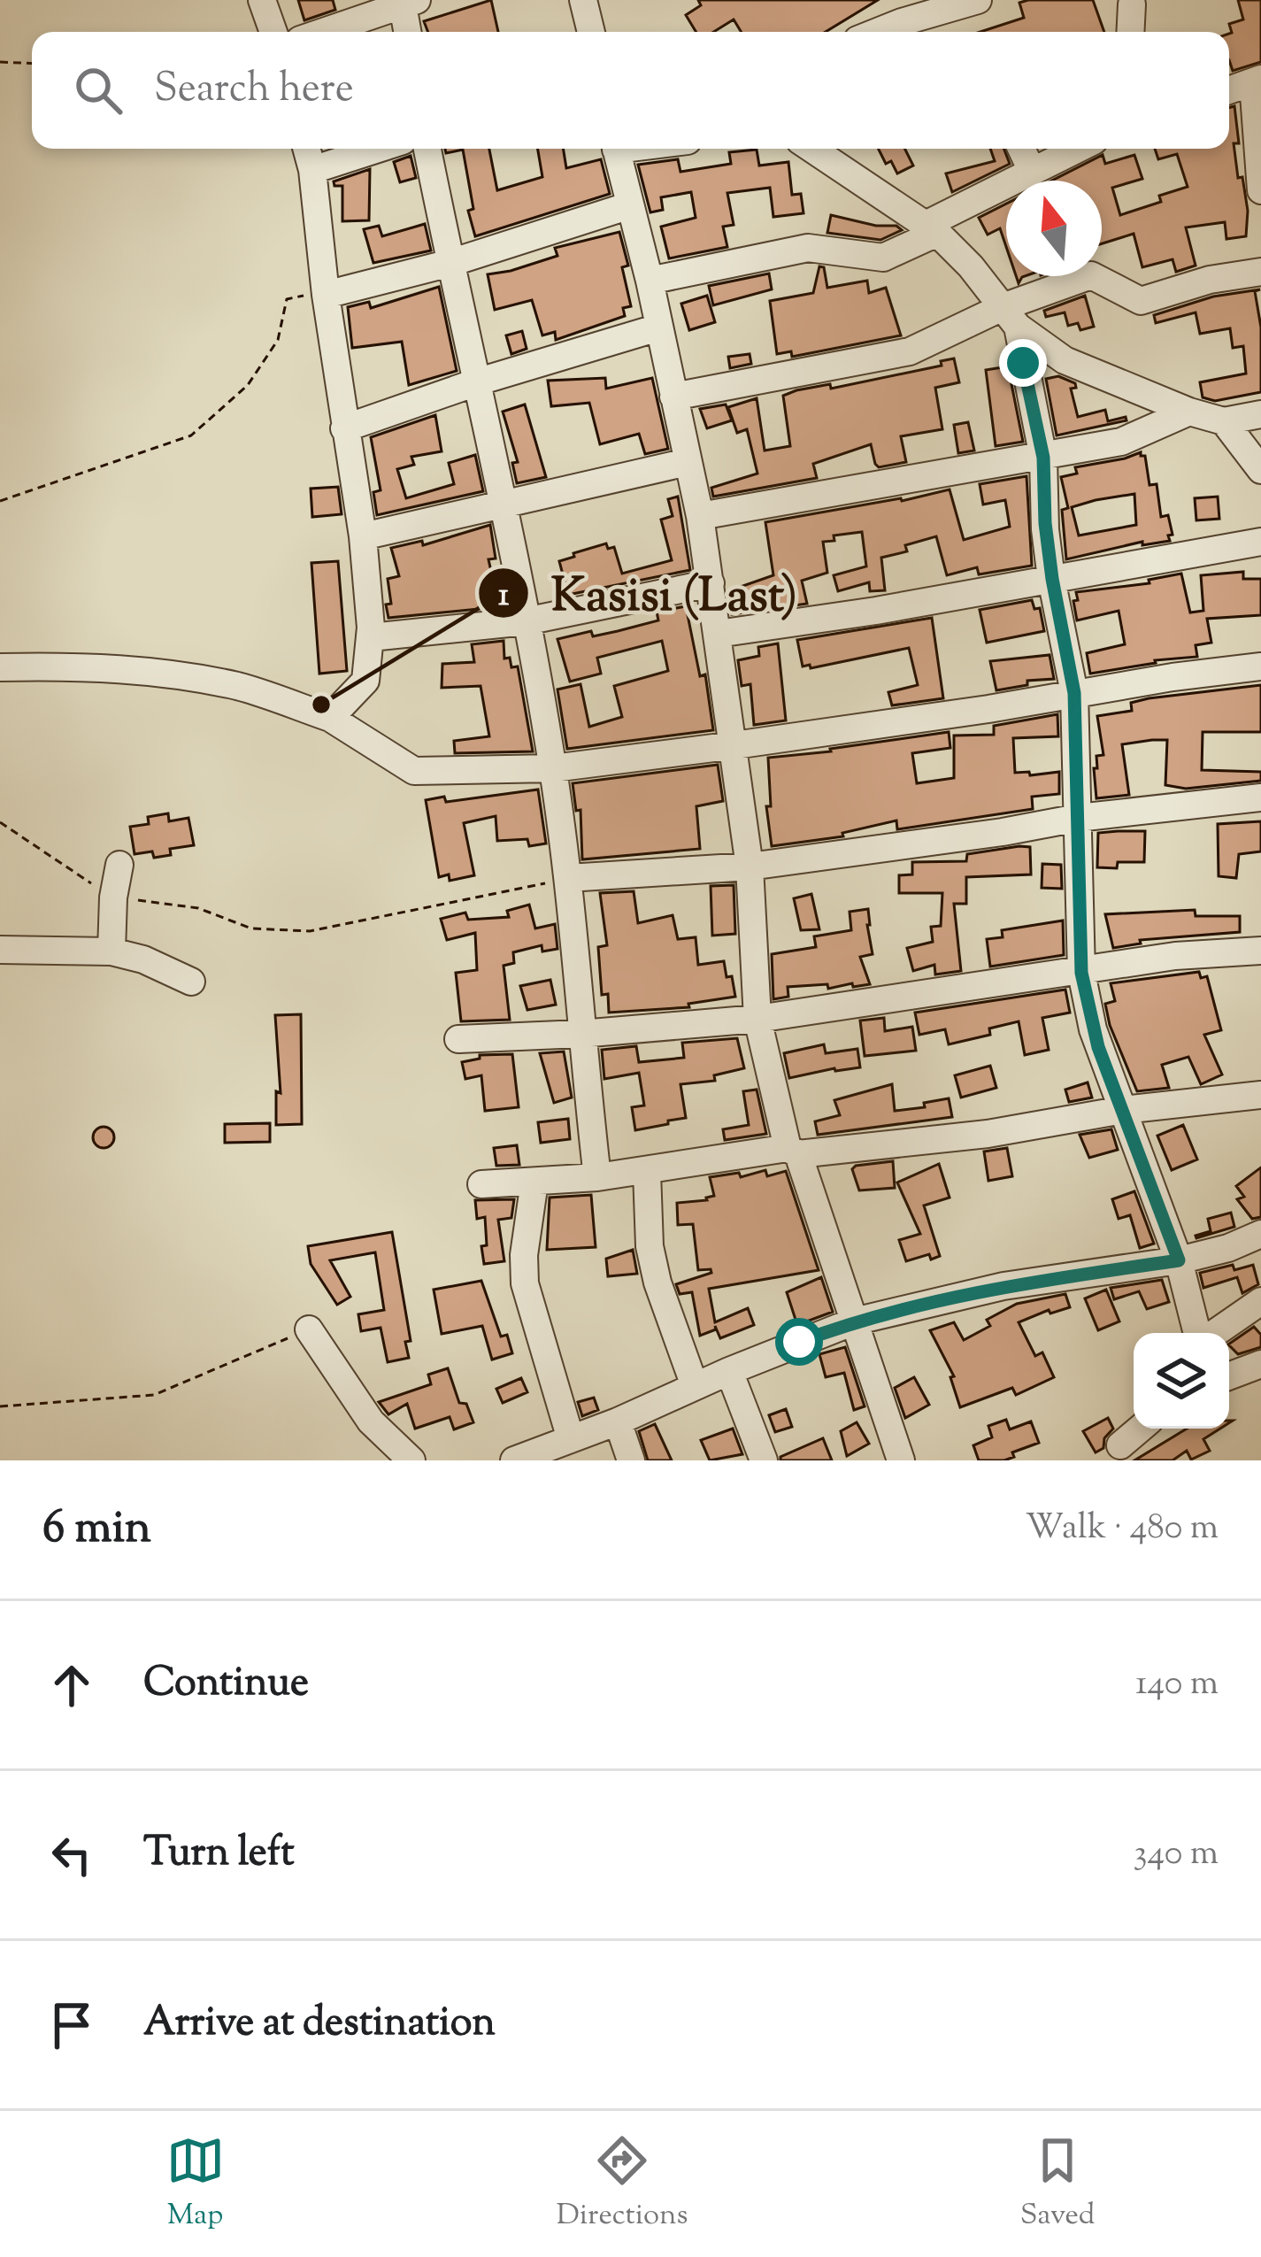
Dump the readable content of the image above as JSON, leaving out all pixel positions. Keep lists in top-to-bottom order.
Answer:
{
  "places": ["Kasisi (Last)"],
  "north": "top",
  "page": {
    "search": "Search here",
    "heading": ["6 min", "Walk · 480 m"],
    "list": [
      ["Continue", "140 m"],
      ["Turn left", "340 m"],
      "Arrive at destination"
    ],
    "nav": ["Map", "Directions", "Saved"]
  }
}
